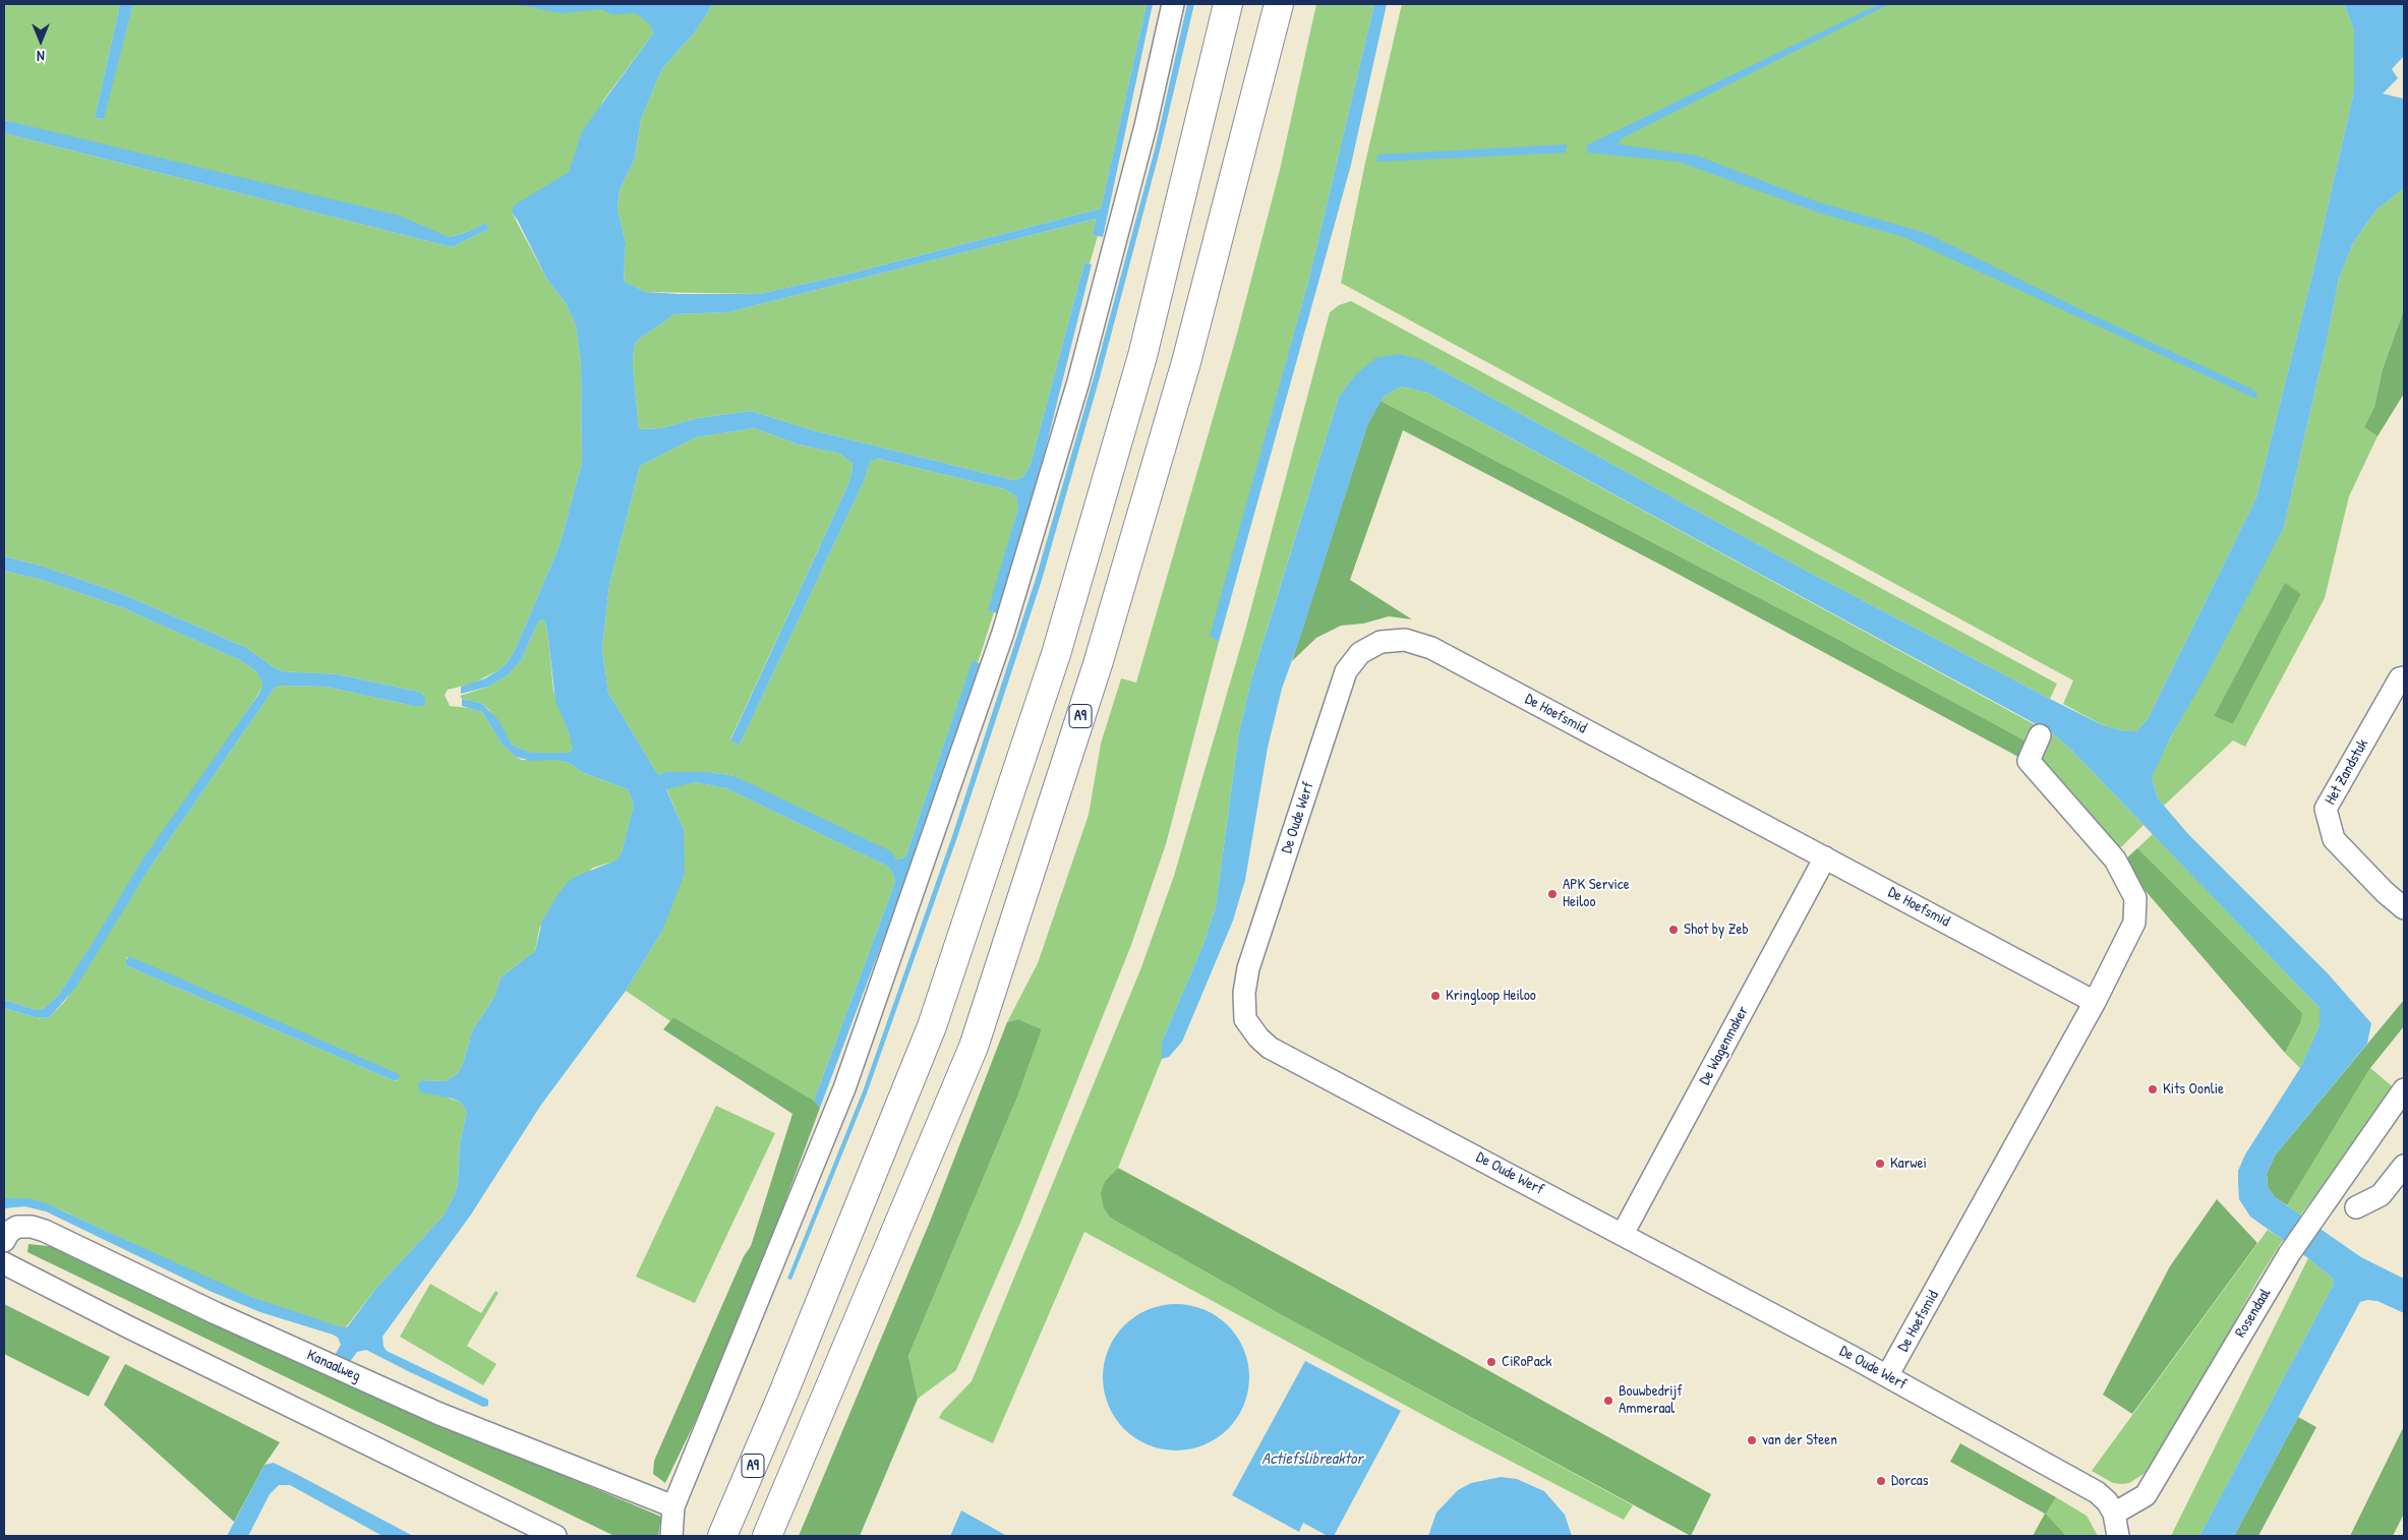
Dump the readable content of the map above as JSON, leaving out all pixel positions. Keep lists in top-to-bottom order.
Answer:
{
  "streets": {
    "highway": ["A9"],
    "street": [
      "De Hoefsmid",
      "Het Zandstuk",
      "De Oude Werf",
      "De Wagenmaker",
      "Rosendaal",
      "Kanaalweg"
    ]
  },
  "crossings": [
    ["De Hoefsmid", "De Oude Werf"],
    ["De Hoefsmid", "De Wagenmaker"],
    ["De Oude Werf", "De Wagenmaker"],
    ["De Oude Werf", "Rosendaal"]
  ],
  "water": ["Actiefslibreaktor"],
  "places": [
    "APK Service Heiloo",
    "Shot by Zeb",
    "Kringloop Heiloo",
    "Kits Oonlie",
    "Karwei",
    "CiRoPack",
    "Bouwbedrijf Ammeraal",
    "van der Steen",
    "Dorcas"
  ],
  "north": "bottom"
}
